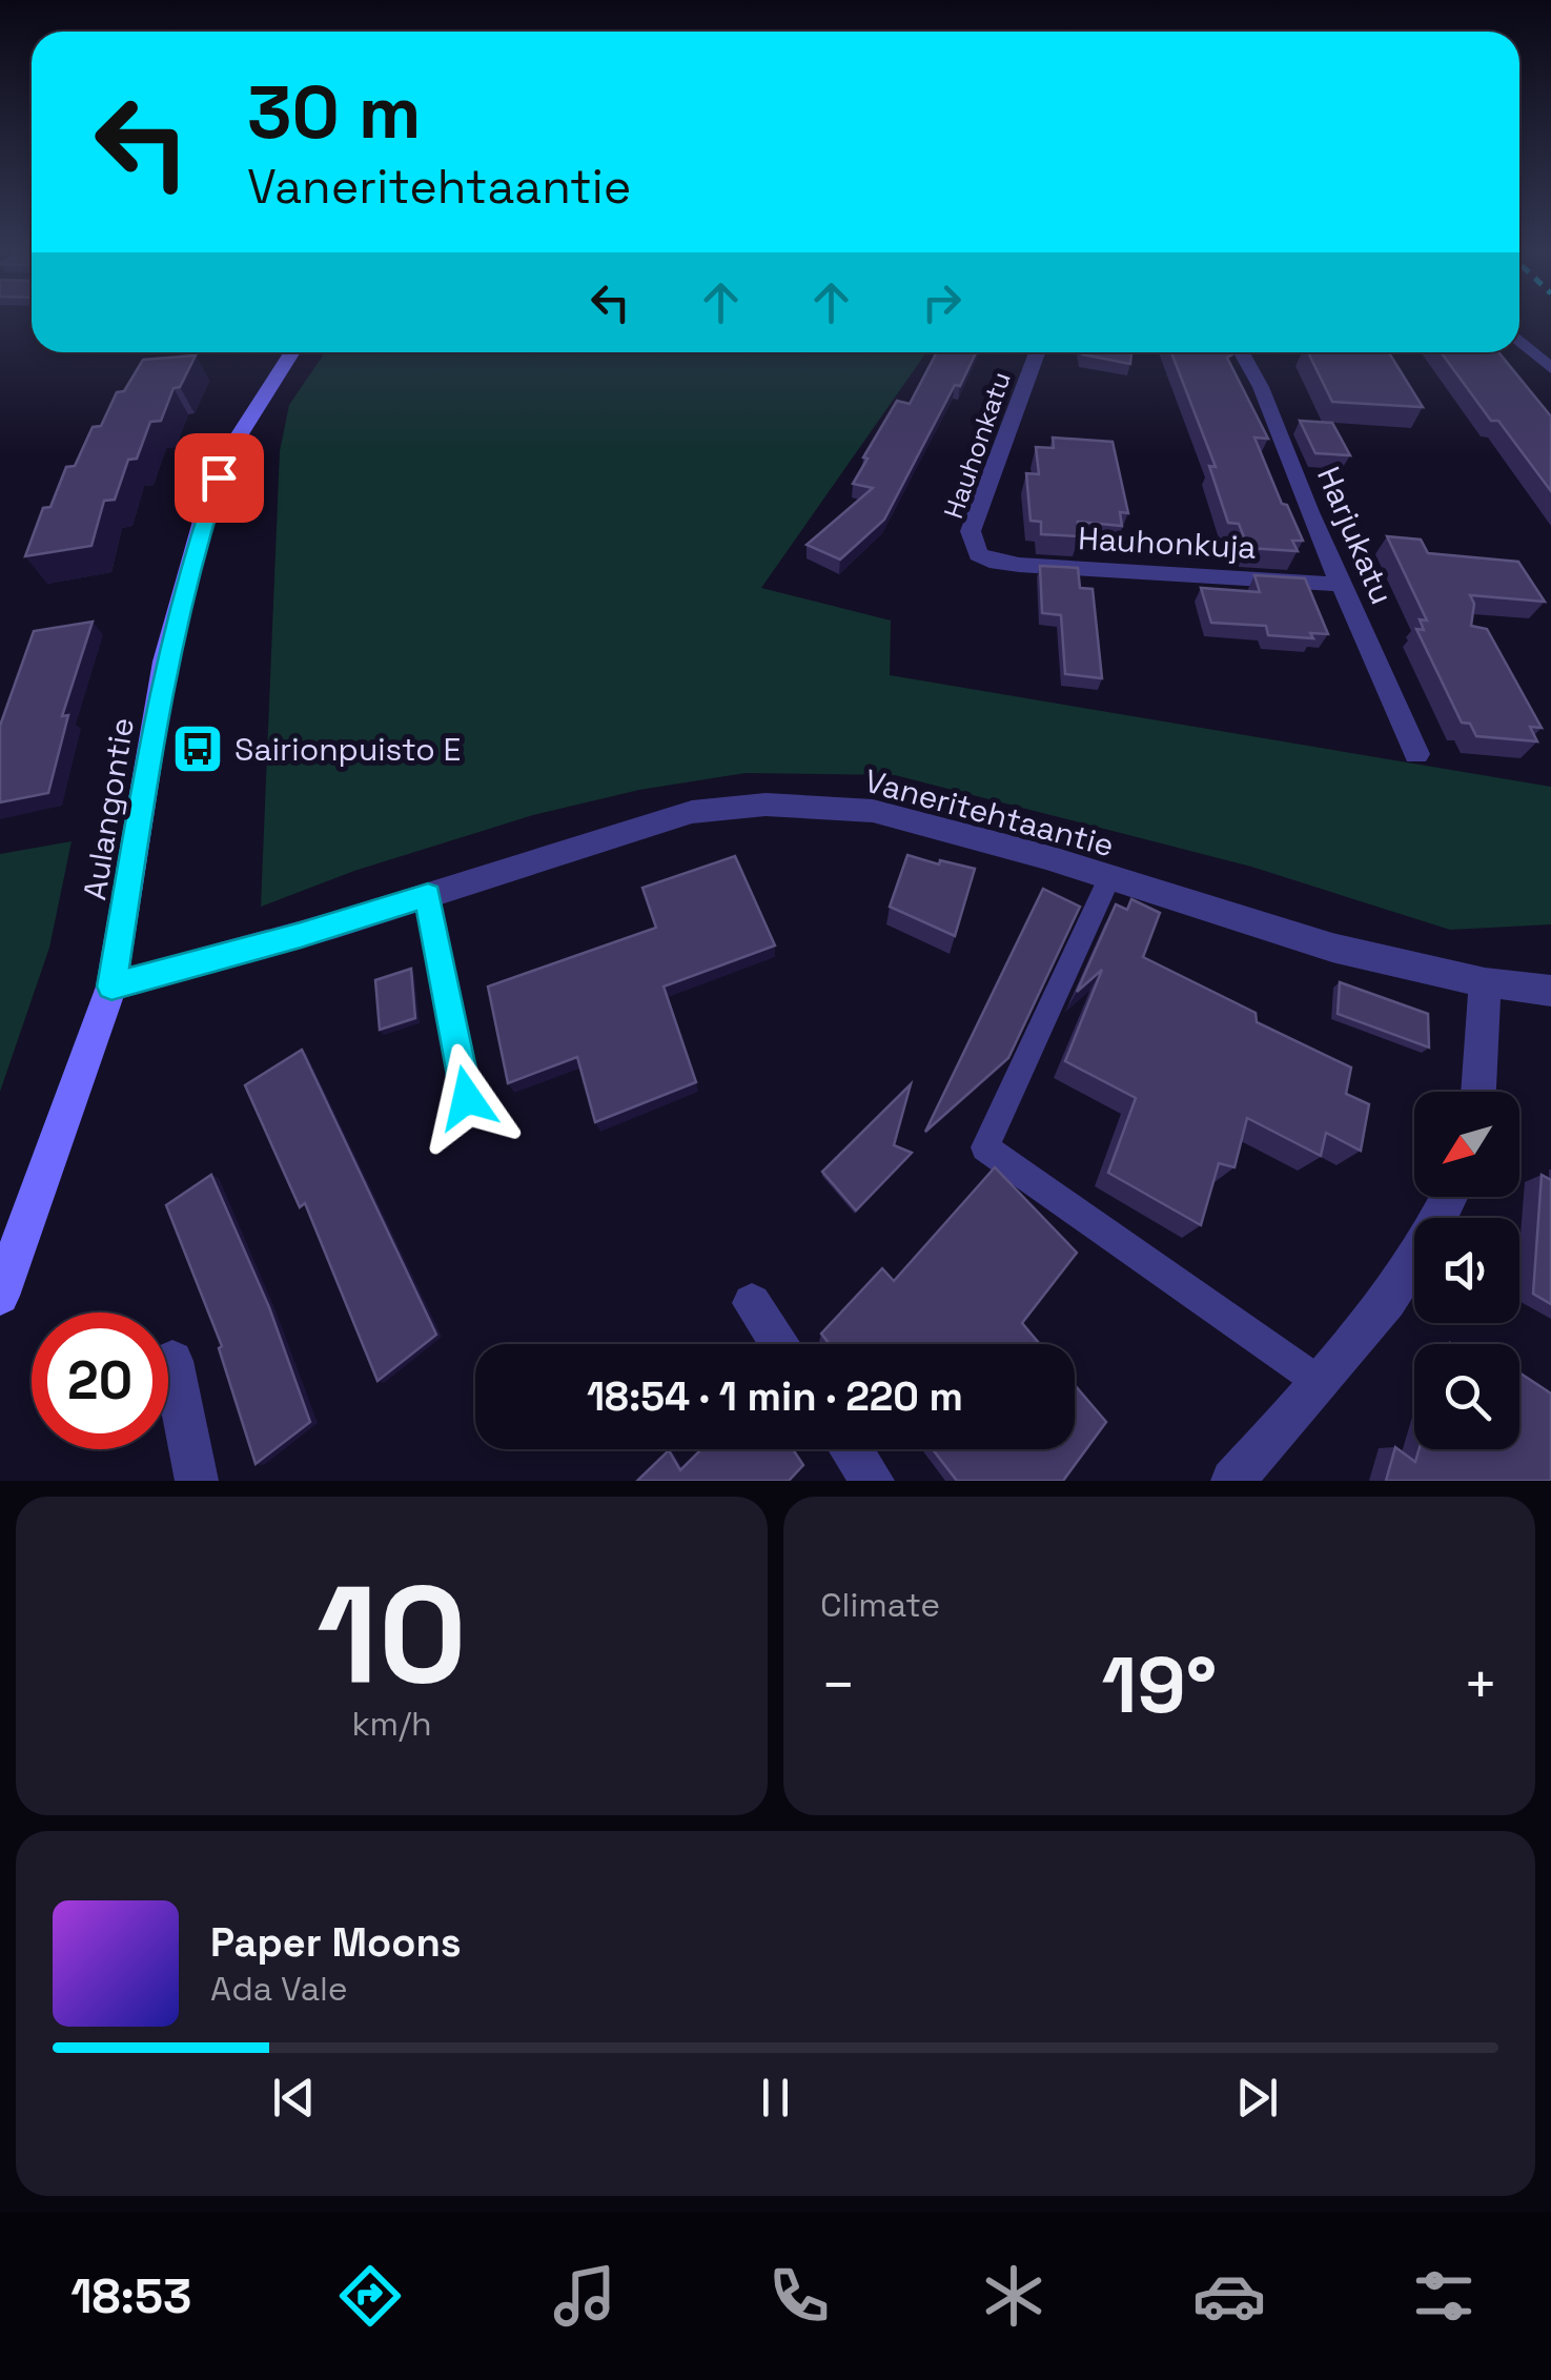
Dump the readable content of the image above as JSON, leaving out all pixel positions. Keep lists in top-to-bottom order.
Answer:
{
  "streets": {
    "main road": ["Aulangontie"],
    "street": [
      "Hauhonkatu",
      "Harjukatu",
      "Hauhonkuja",
      "Vaneritehtaantie"
    ]
  },
  "crossings": [
    ["Hauhonkatu", "Hauhonkuja"],
    ["Harjukatu", "Hauhonkuja"],
    ["Aulangontie", "Vaneritehtaantie"]
  ],
  "places": {
    "bus stop": ["Sairionpuisto E"]
  },
  "north": "bottom left",
  "page": {
    "turn": ["30 m", "Vaneritehtaantie"],
    "limit": "20",
    "trip": "18:54 · 1 min · 220 m",
    "tile": [
      ["10", "km/h"],
      "Climate"
    ],
    "heat": ["−", "19°", "+"],
    "song": ["Paper Moons", "Ada Vale"],
    "tabs": "18:53"
  }
}
